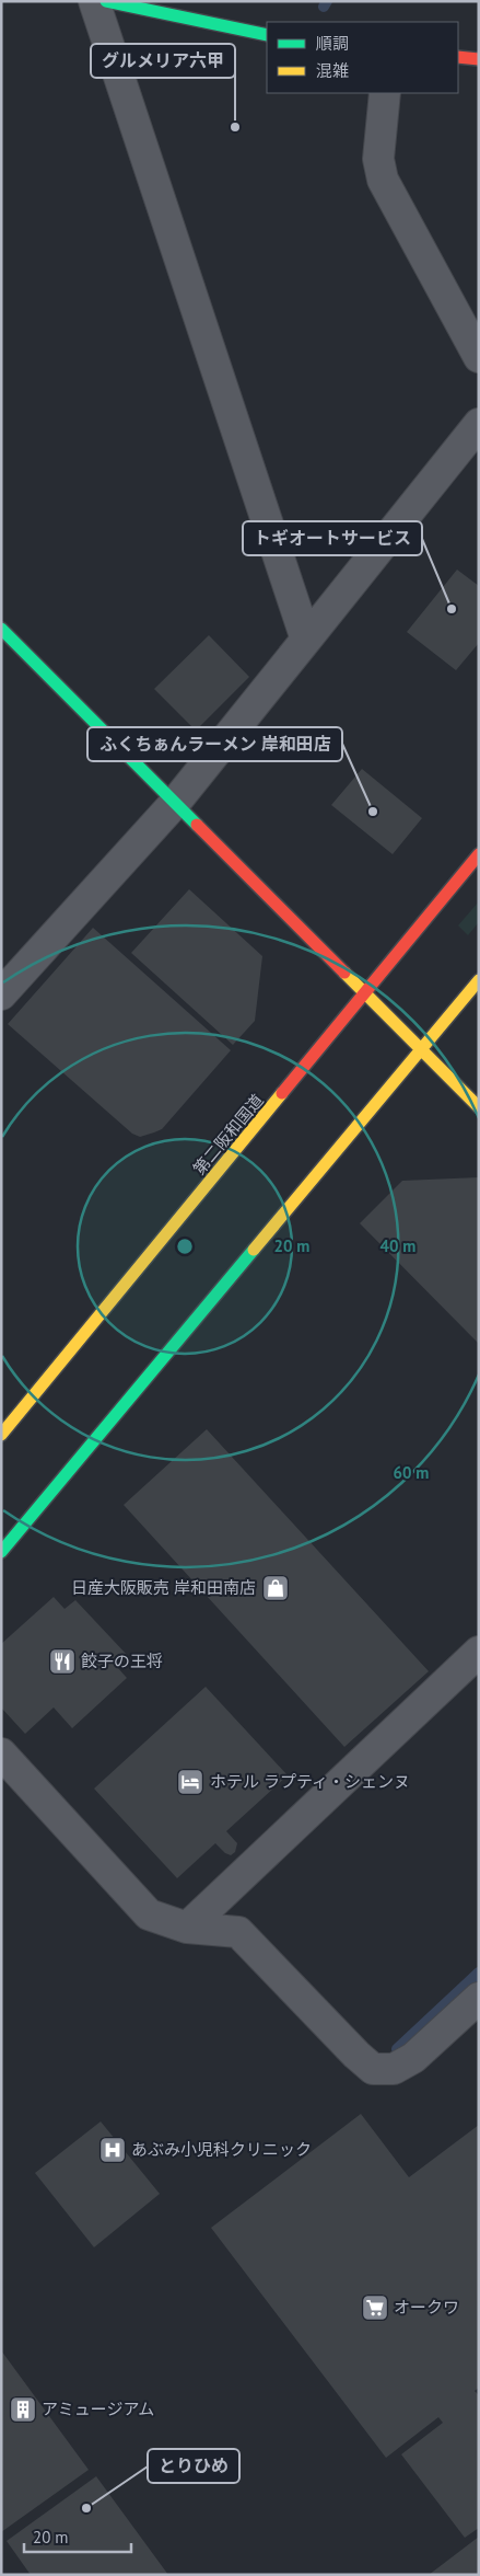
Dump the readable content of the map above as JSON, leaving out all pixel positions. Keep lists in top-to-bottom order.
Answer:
{
  "streets": {
    "main road": ["第二阪和国道"]
  },
  "places": {
    "other": [
      "グルメリア六甲",
      "トギオートサービス",
      "ふくちぁんラーメン 岸和田店",
      "とりひめ"
    ],
    "shop": ["日産大阪販売 岸和田南店"],
    "restaurant": ["餃子の王将"],
    "hotel": ["ホテル ラプティ・シェンヌ"],
    "hospital": ["あぶみ小児科クリニック"],
    "supermarket": ["オークワ"],
    "building": ["アミュージアム"]
  },
  "legend": ["順調", "混雑"],
  "scale_bar": "20 m",
  "rings": ["20 m", "40 m", "60 m"]
}
